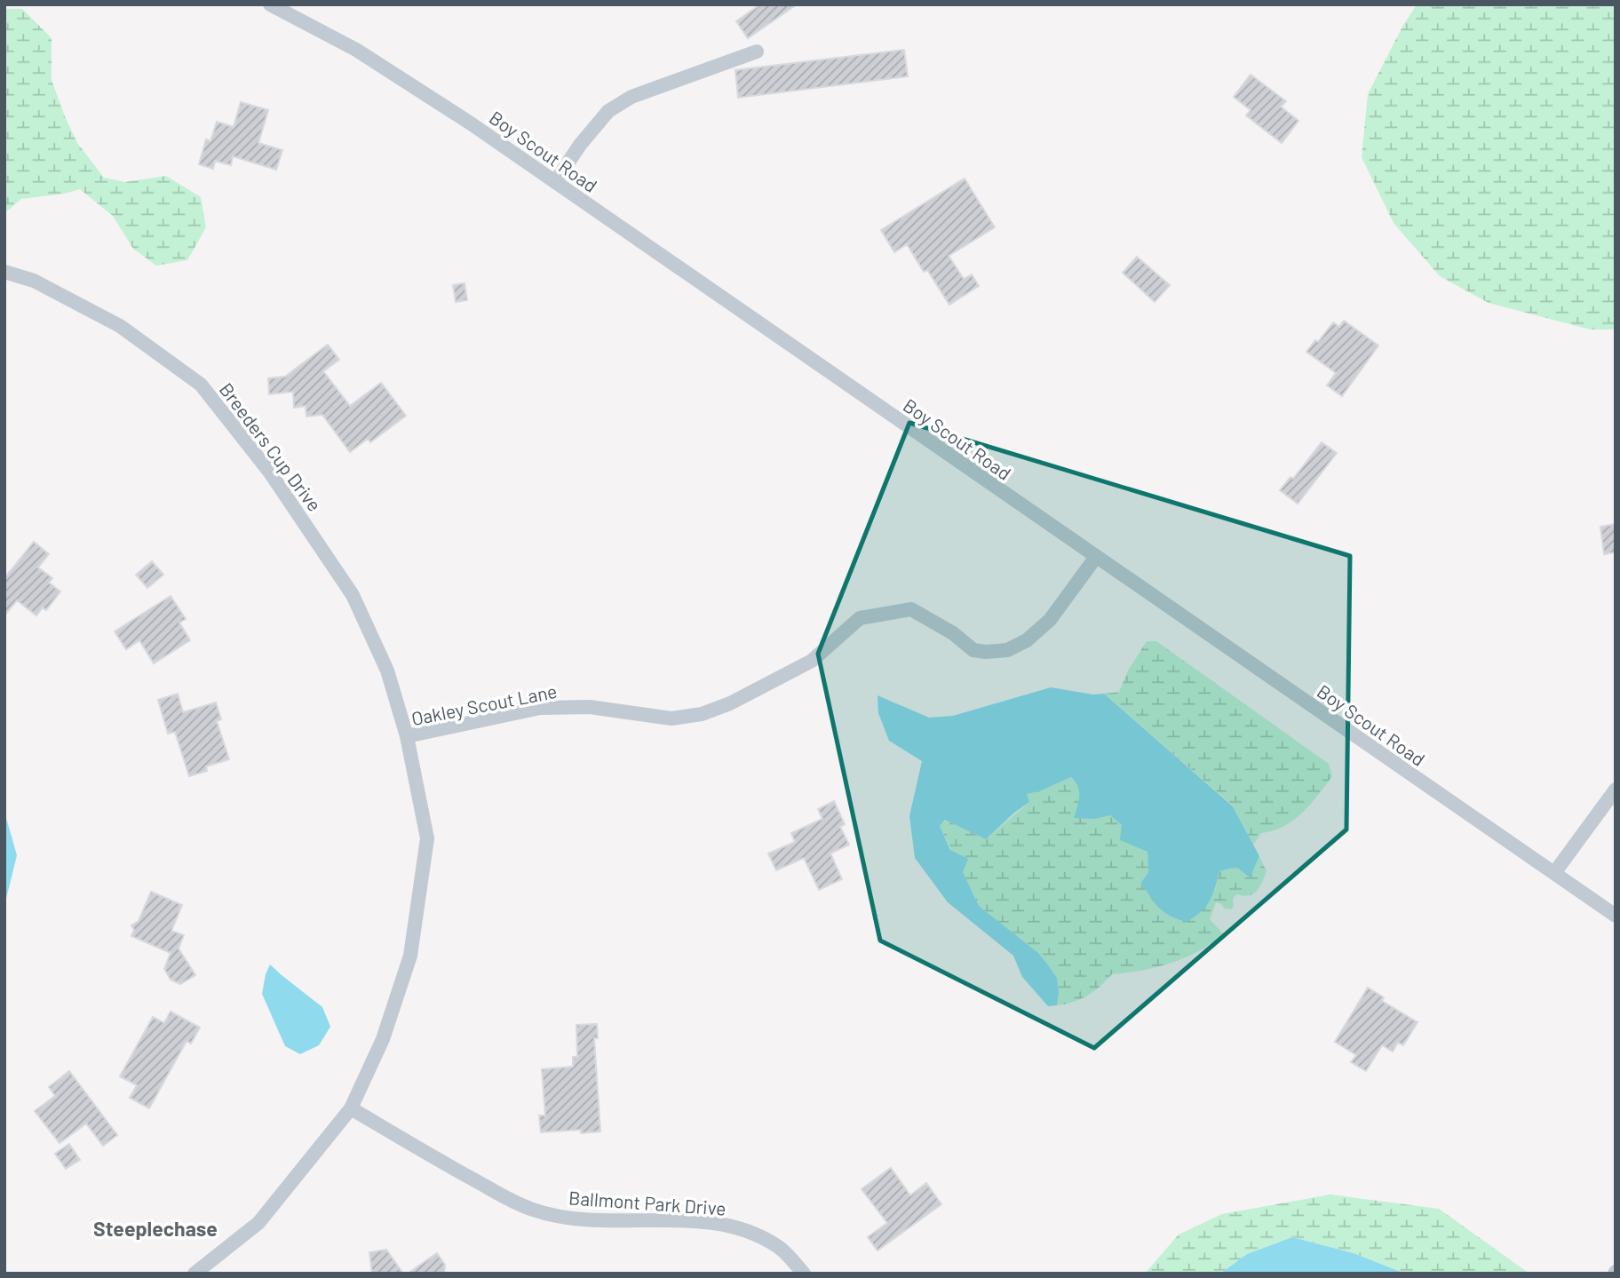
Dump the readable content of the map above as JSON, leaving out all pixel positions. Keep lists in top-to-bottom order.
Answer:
{
  "streets": {
    "street": [
      "Boy Scout Road",
      "Breeders Cup Drive",
      "Oakley Scout Lane",
      "Ballmont Park Drive"
    ]
  },
  "crossings": [
    ["Boy Scout Road", "Oakley Scout Lane"],
    ["Breeders Cup Drive", "Oakley Scout Lane"],
    ["Oakley Scout Lane", "Ballmont Park Drive"]
  ],
  "districts": ["Steeplechase"]
}
